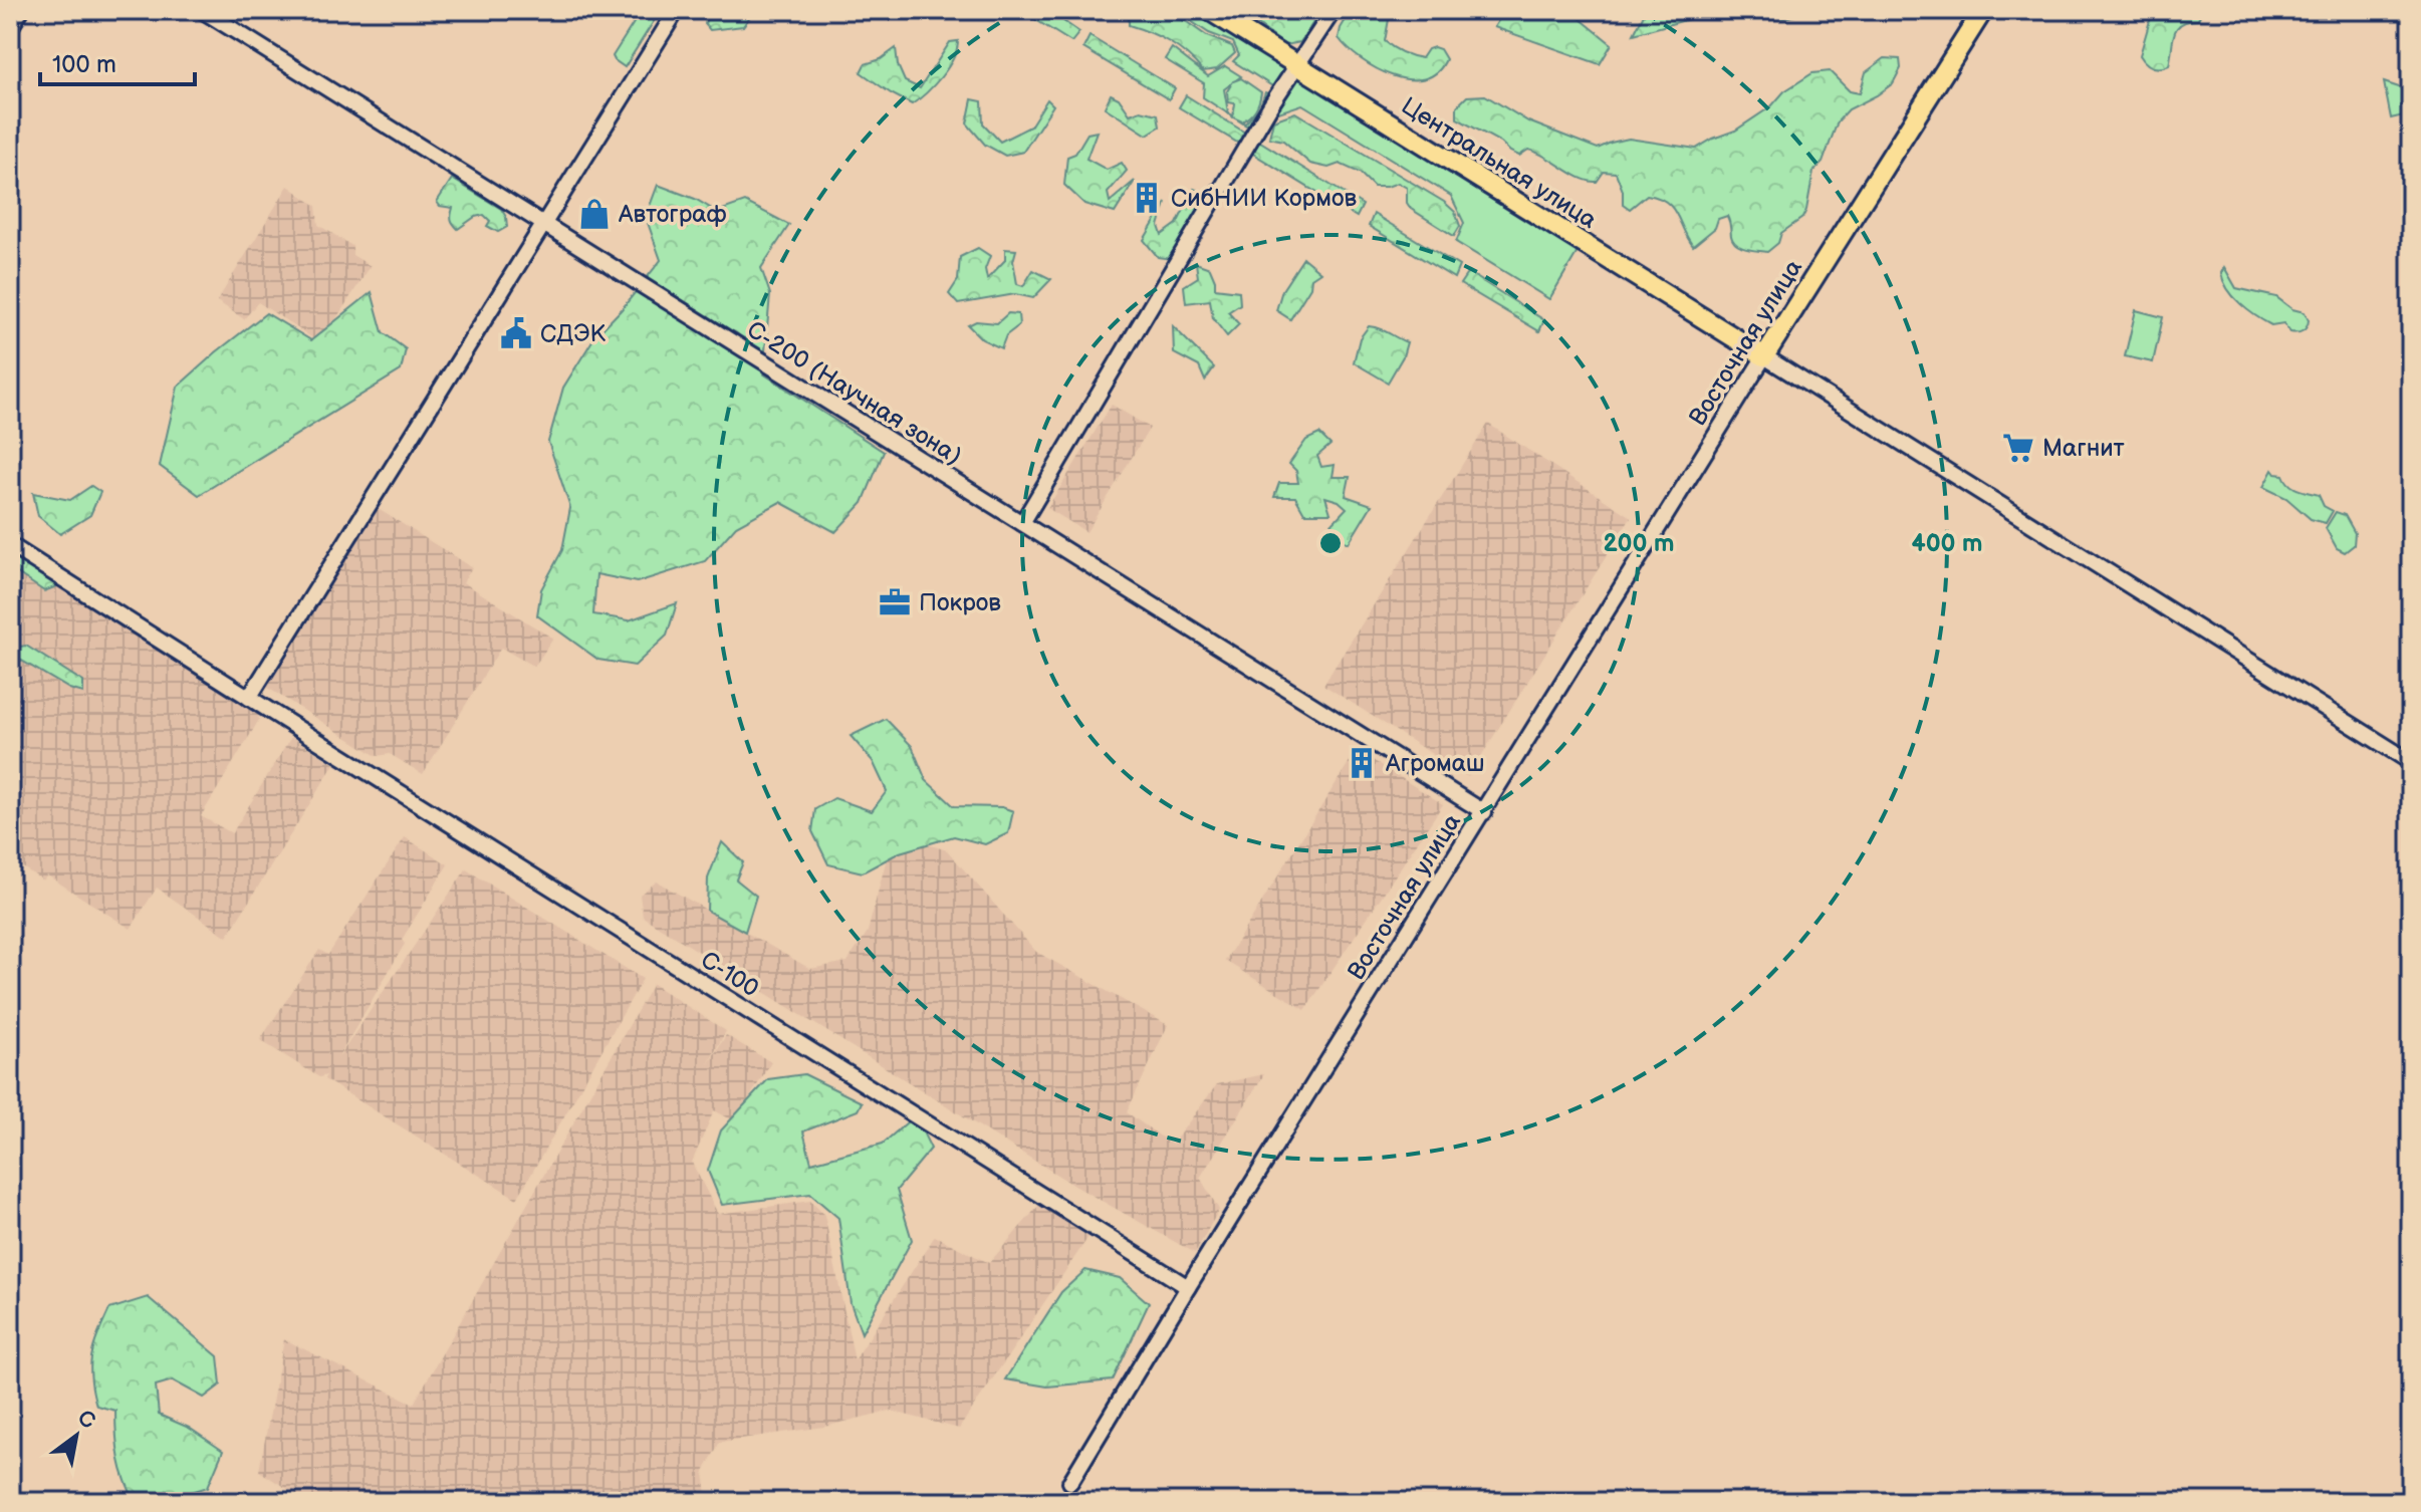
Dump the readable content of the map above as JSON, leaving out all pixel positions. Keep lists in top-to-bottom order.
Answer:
{
  "streets": {
    "main road": ["Центральная улица", "Восточная улица"],
    "street": ["С-200 (Научная зона)", "С-100"]
  },
  "crossings": [
    ["Центральная улица", "Восточная улица"],
    ["Восточная улица", "С-200 (Научная зона)"],
    ["Восточная улица", "С-100"]
  ],
  "places": {
    "building": ["СибНИИ Кормов", "Агромаш"],
    "shop": ["Автограф"],
    "public building": ["СДЭК"],
    "supermarket": ["Магнит"],
    "office": ["Покров"]
  },
  "scale_bar": "100 m",
  "north": "top right",
  "rings": ["200 m", "400 m"]
}
